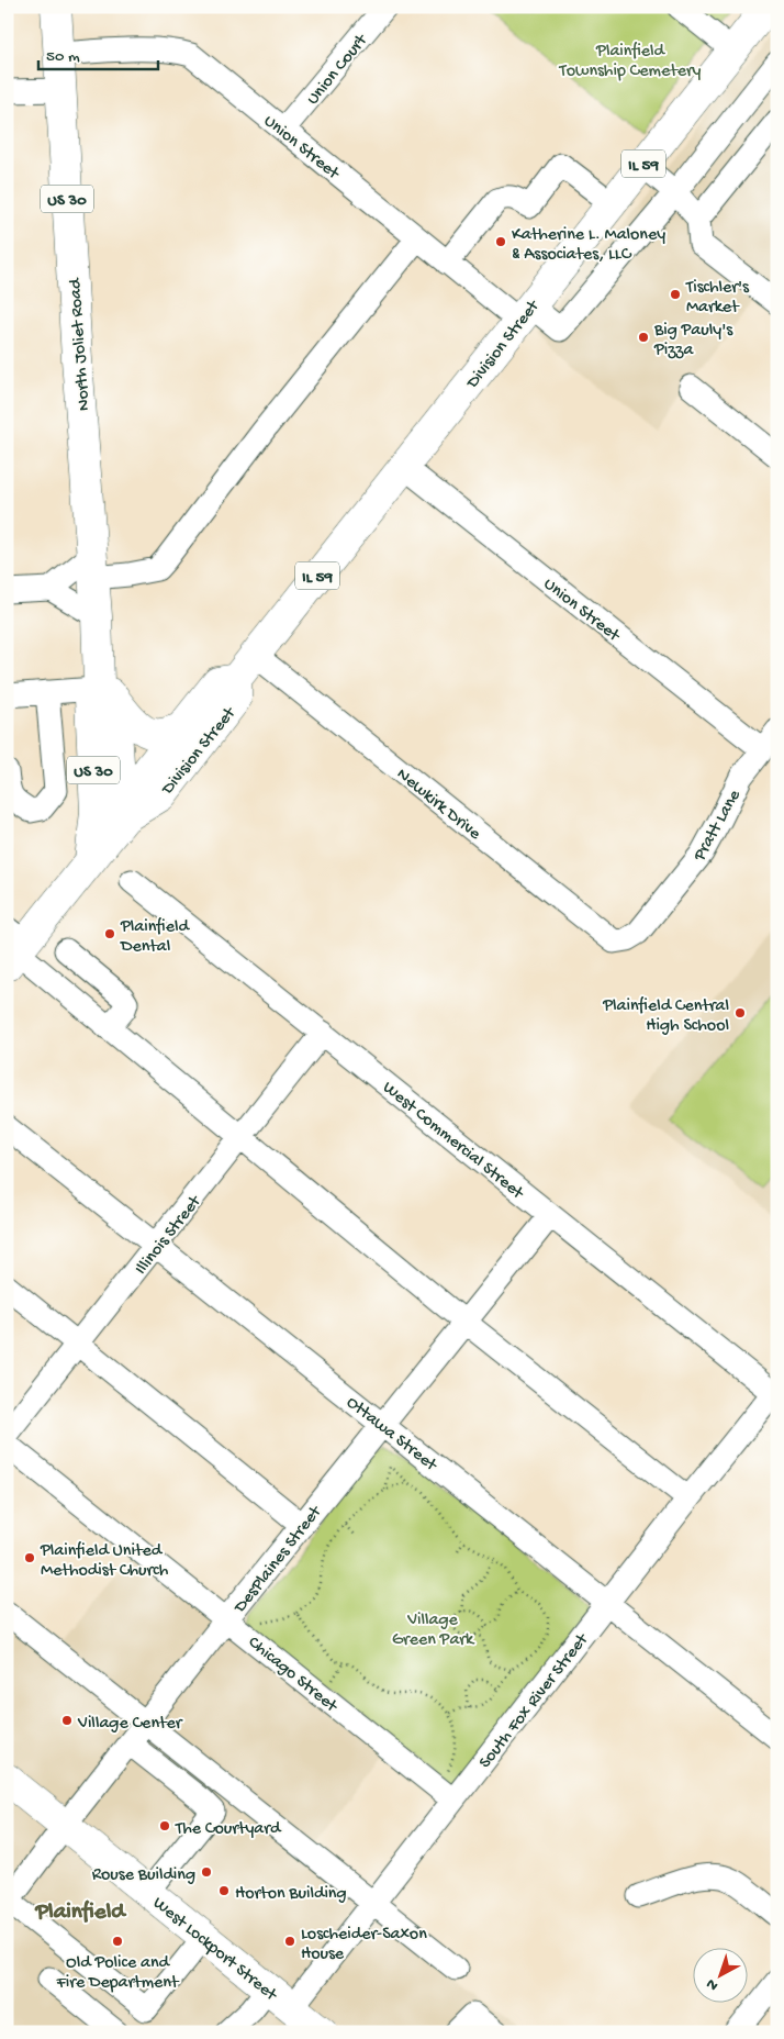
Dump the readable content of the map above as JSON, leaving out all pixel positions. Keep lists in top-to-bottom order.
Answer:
{
  "streets": {
    "main road": [
      "IL 59",
      "US 30",
      "Division Street",
      "North Joliet Road",
      "West Lockport Street"
    ],
    "street": [
      "Union Court",
      "Union Street",
      "Newkirk Drive",
      "Pratt Lane",
      "West Commercial Street",
      "Illinois Street",
      "Ottawa Street",
      "DesPlaines Street",
      "Chicago Street",
      "South Fox River Street"
    ]
  },
  "crossings": [
    ["Union Court", "Union Street"],
    ["Union Street", "Division Street"],
    ["Union Street", "North Joliet Road"],
    ["Union Street", "Pratt Lane"],
    ["Division Street", "North Joliet Road"],
    ["Division Street", "Newkirk Drive"],
    ["Newkirk Drive", "Pratt Lane"],
    ["West Commercial Street", "Illinois Street"],
    ["West Commercial Street", "DesPlaines Street"],
    ["West Commercial Street", "South Fox River Street"],
    ["Illinois Street", "Ottawa Street"],
    ["Ottawa Street", "DesPlaines Street"],
    ["Ottawa Street", "South Fox River Street"],
    ["DesPlaines Street", "Chicago Street"],
    ["DesPlaines Street", "West Lockport Street"],
    ["Chicago Street", "South Fox River Street"],
    ["South Fox River Street", "West Lockport Street"]
  ],
  "districts": ["Plainfield"],
  "parks": ["Plainfield Township Cemetery", "Village Green Park"],
  "places": [
    "Katherine L. Maloney & Associates, LLC",
    "Tischler's Market",
    "Big Pauly's Pizza",
    "Plainfield Dental",
    "Plainfield Central High School",
    "Plainfield United Methodist Church",
    "Village Center",
    "The Courtyard",
    "Rouse Building",
    "Horton Building",
    "Old Police and Fire Department",
    "Loscheider-Saxon House"
  ],
  "scale_bar": "50 m",
  "north": "bottom left"
}
